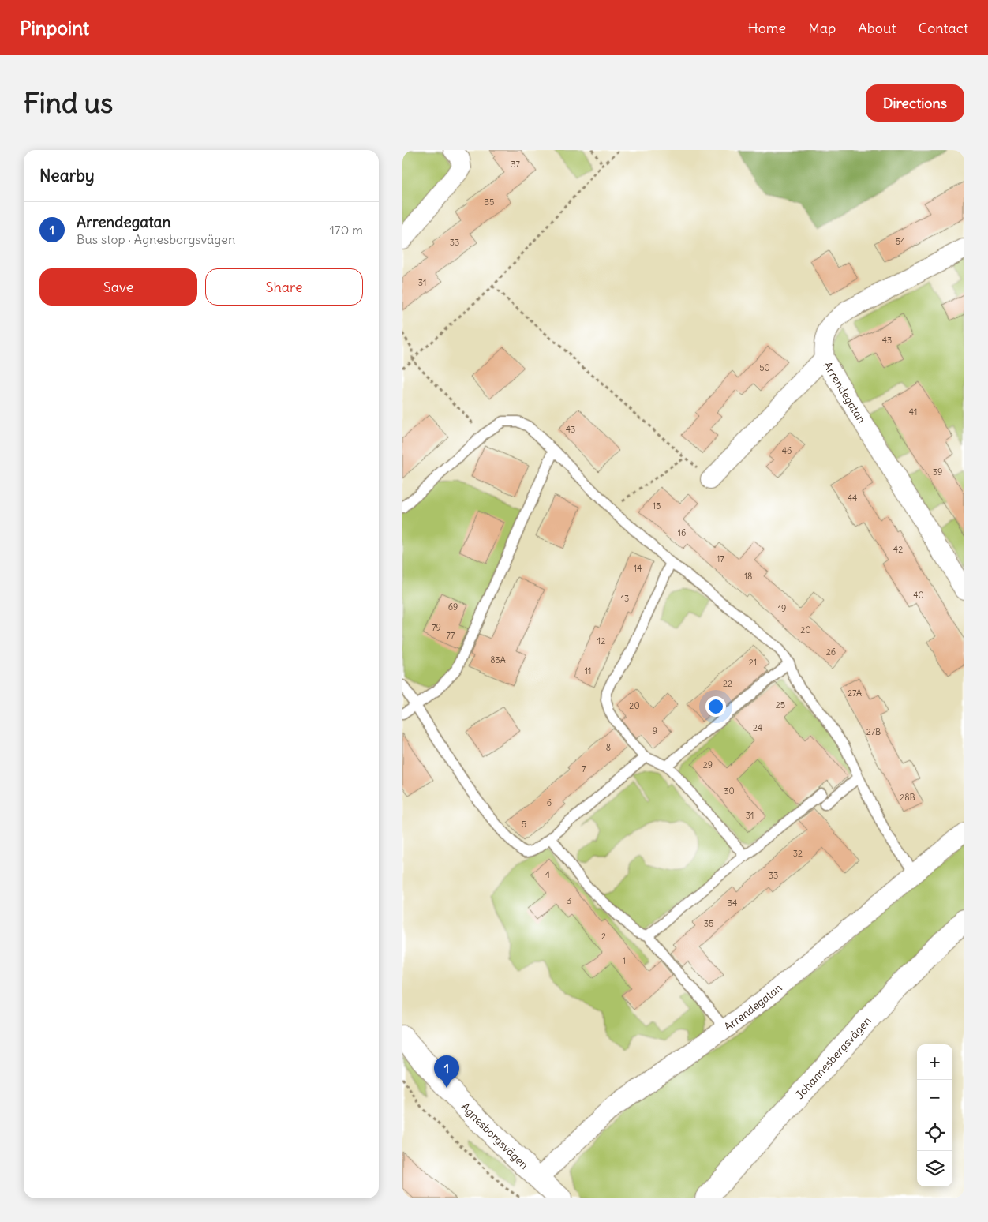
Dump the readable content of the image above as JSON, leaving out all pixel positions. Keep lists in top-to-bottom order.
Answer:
{
  "streets": {
    "street": ["Arrendegatan", "Johannesbergsvägen", "Agnesborgsvägen"]
  },
  "crossings": [
    ["Arrendegatan", "Agnesborgsvägen"]
  ],
  "house_numbers": [
    "37",
    "35",
    "54",
    "33",
    "31",
    "43",
    "50",
    "41",
    "43",
    "46",
    "39",
    "44",
    "15",
    "16",
    "42",
    "17",
    "14",
    "18",
    "40",
    "13",
    "69",
    "19",
    "79",
    "20",
    "77",
    "12",
    "26",
    "83A",
    "21",
    "11",
    "22",
    "27A",
    "25",
    "20",
    "24",
    "9",
    "27B",
    "8",
    "29",
    "7",
    "30",
    "28B",
    "6",
    "31",
    "5",
    "32",
    "4",
    "33",
    "3",
    "34",
    "35",
    "2",
    "1"
  ],
  "page": {
    "header": "Pinpoint",
    "nav": [
      "Home",
      "Map",
      "About",
      "Contact"
    ],
    "buttons": [
      "Directions",
      ["Save", "Share"]
    ],
    "title": "Find us",
    "heading": "Nearby",
    "list": [
      {
        "mark": "1",
        "name": "Arrendegatan",
        "note": "Bus stop · Agnesborgsvägen",
        "value": "170 m"
      }
    ],
    "map_buttons": ["+", "−"],
    "pins": "1"
  }
}
